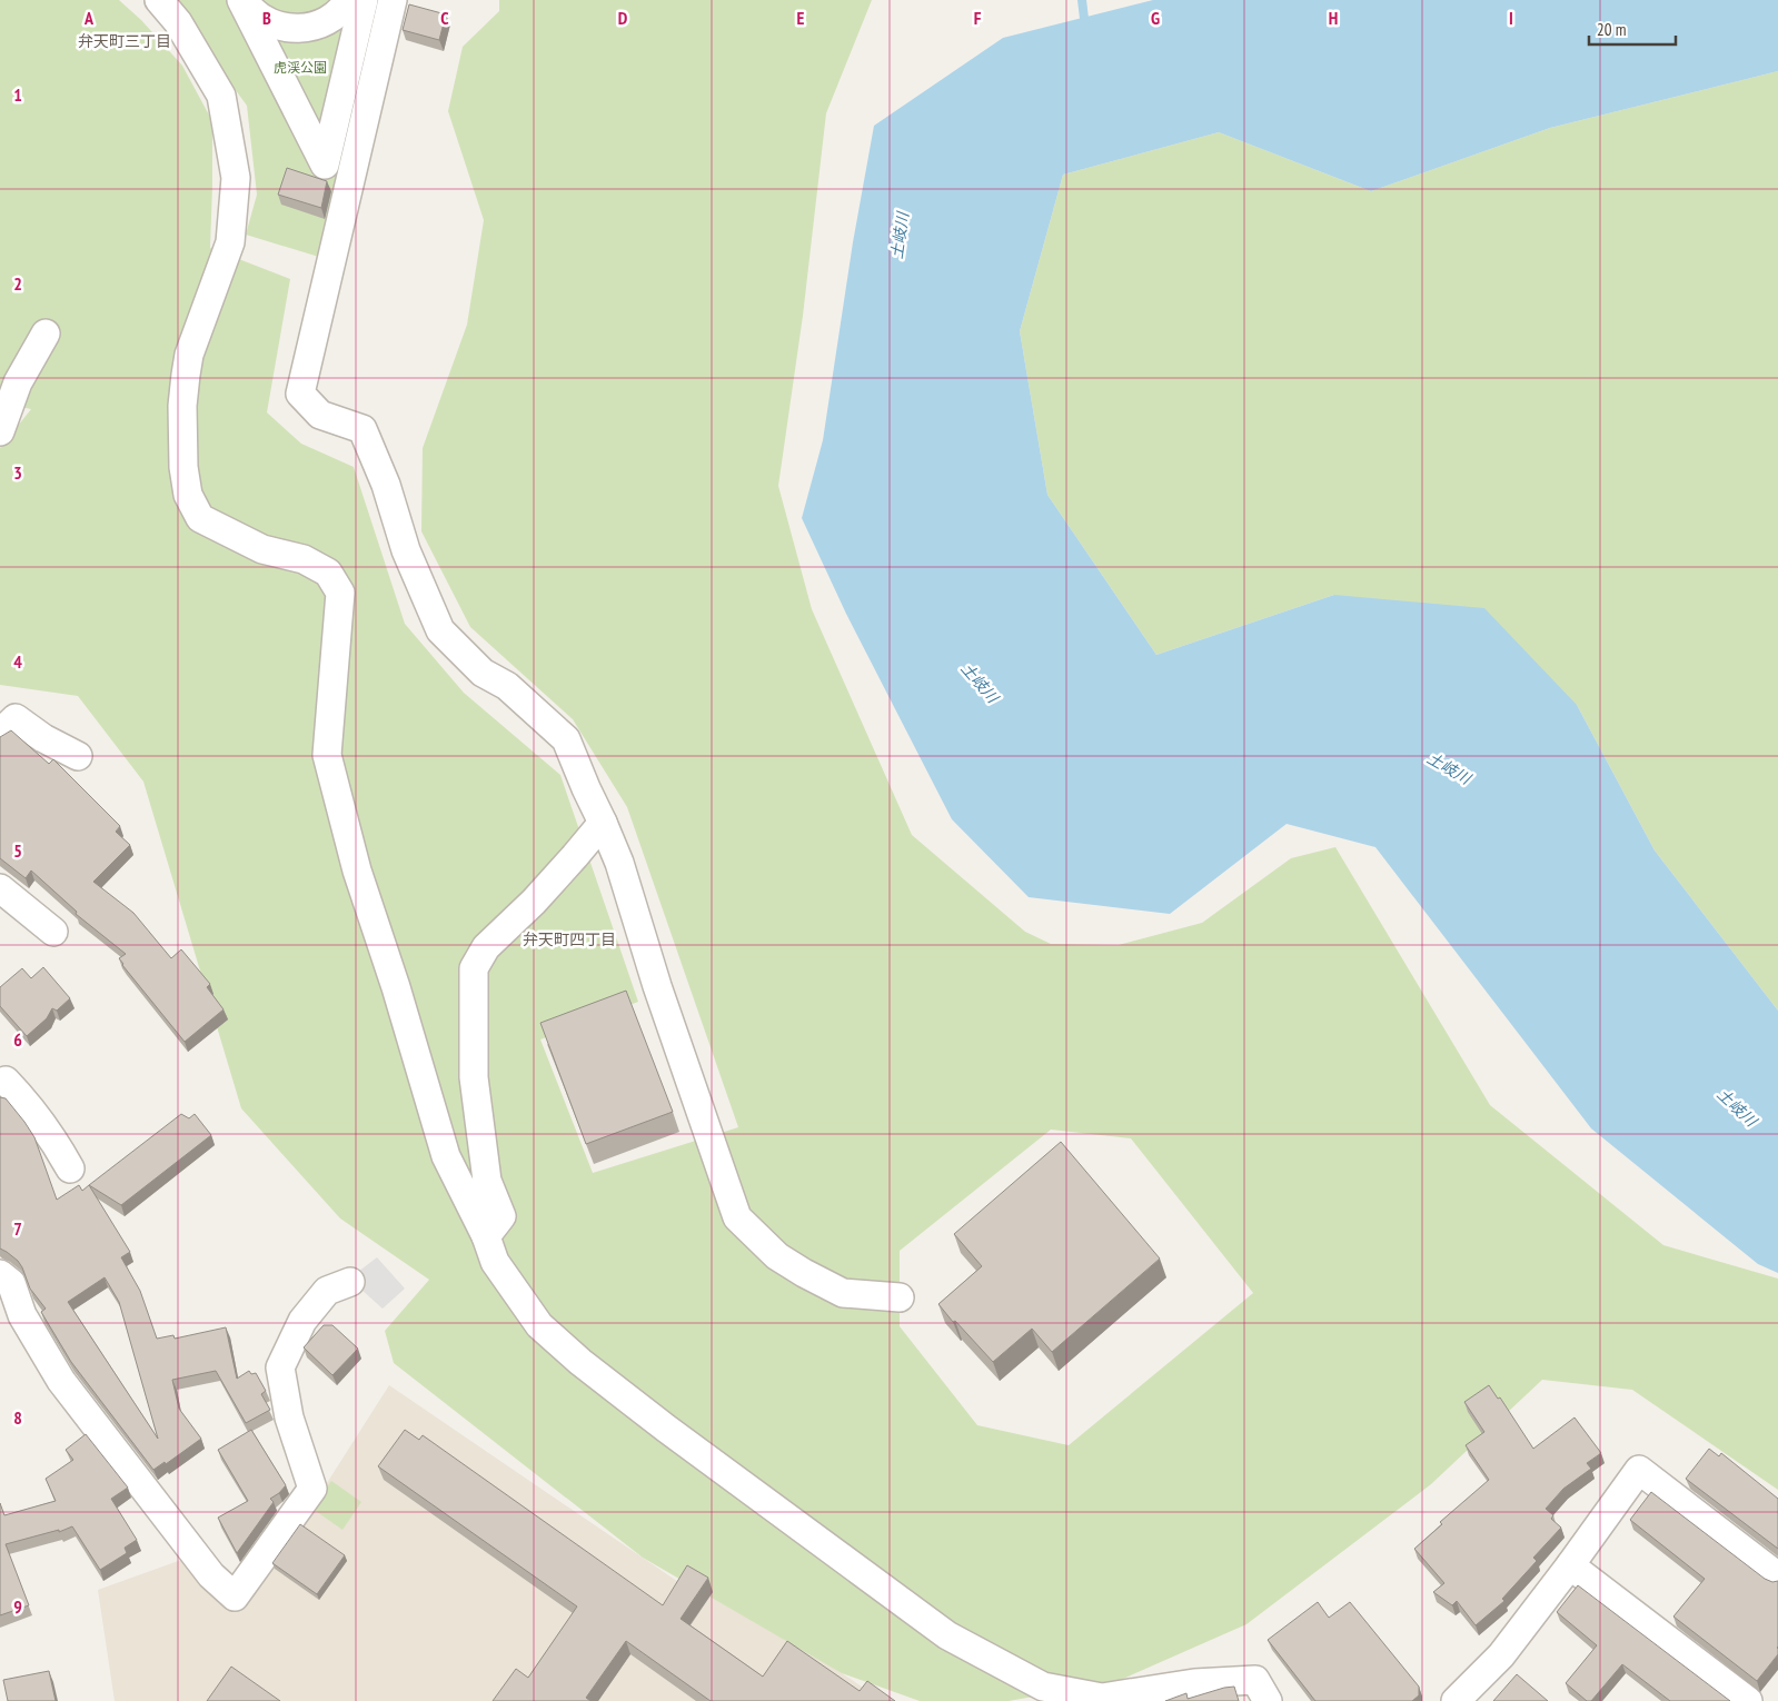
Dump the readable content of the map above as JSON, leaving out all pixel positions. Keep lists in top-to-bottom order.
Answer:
{
  "districts": ["弁天町三丁目", "弁天町四丁目"],
  "water": ["土岐川"],
  "parks": ["虎渓公園"],
  "scale_bar": "20 m",
  "grid": {
    "columns": [
      "A",
      "B",
      "C",
      "D",
      "E",
      "F",
      "G",
      "H",
      "I"
    ],
    "rows": [
      "1",
      "2",
      "3",
      "4",
      "5",
      "6",
      "7",
      "8",
      "9"
    ]
  }
}
